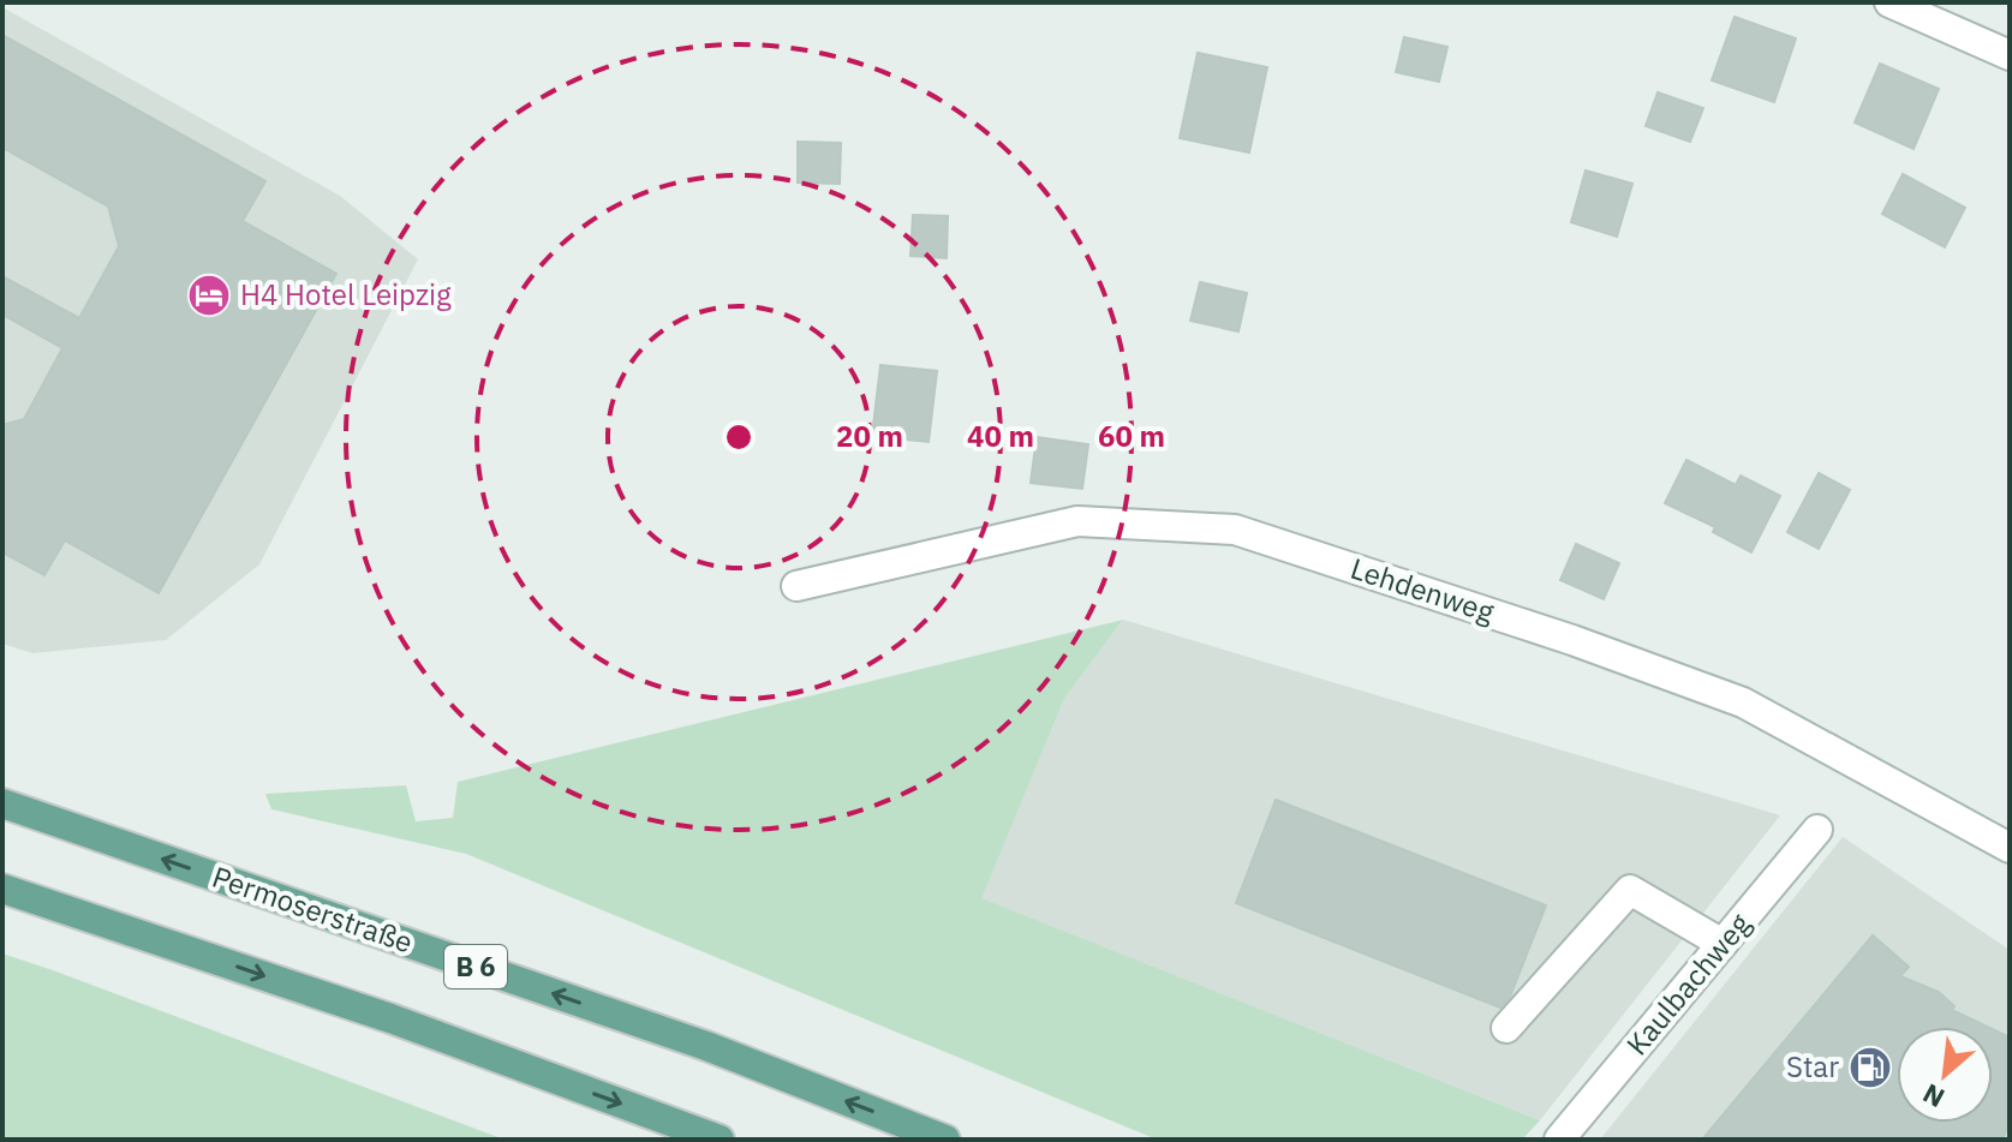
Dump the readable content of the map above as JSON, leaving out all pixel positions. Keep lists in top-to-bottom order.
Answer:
{
  "streets": {
    "main road": ["Permoserstraße", "B 6"],
    "street": ["Lehdenweg", "Kaulbachweg"]
  },
  "places": {
    "hotel": ["H4 Hotel Leipzig"],
    "fuel station": ["Star"]
  },
  "north": "bottom left",
  "rings": ["20 m", "40 m", "60 m"]
}
